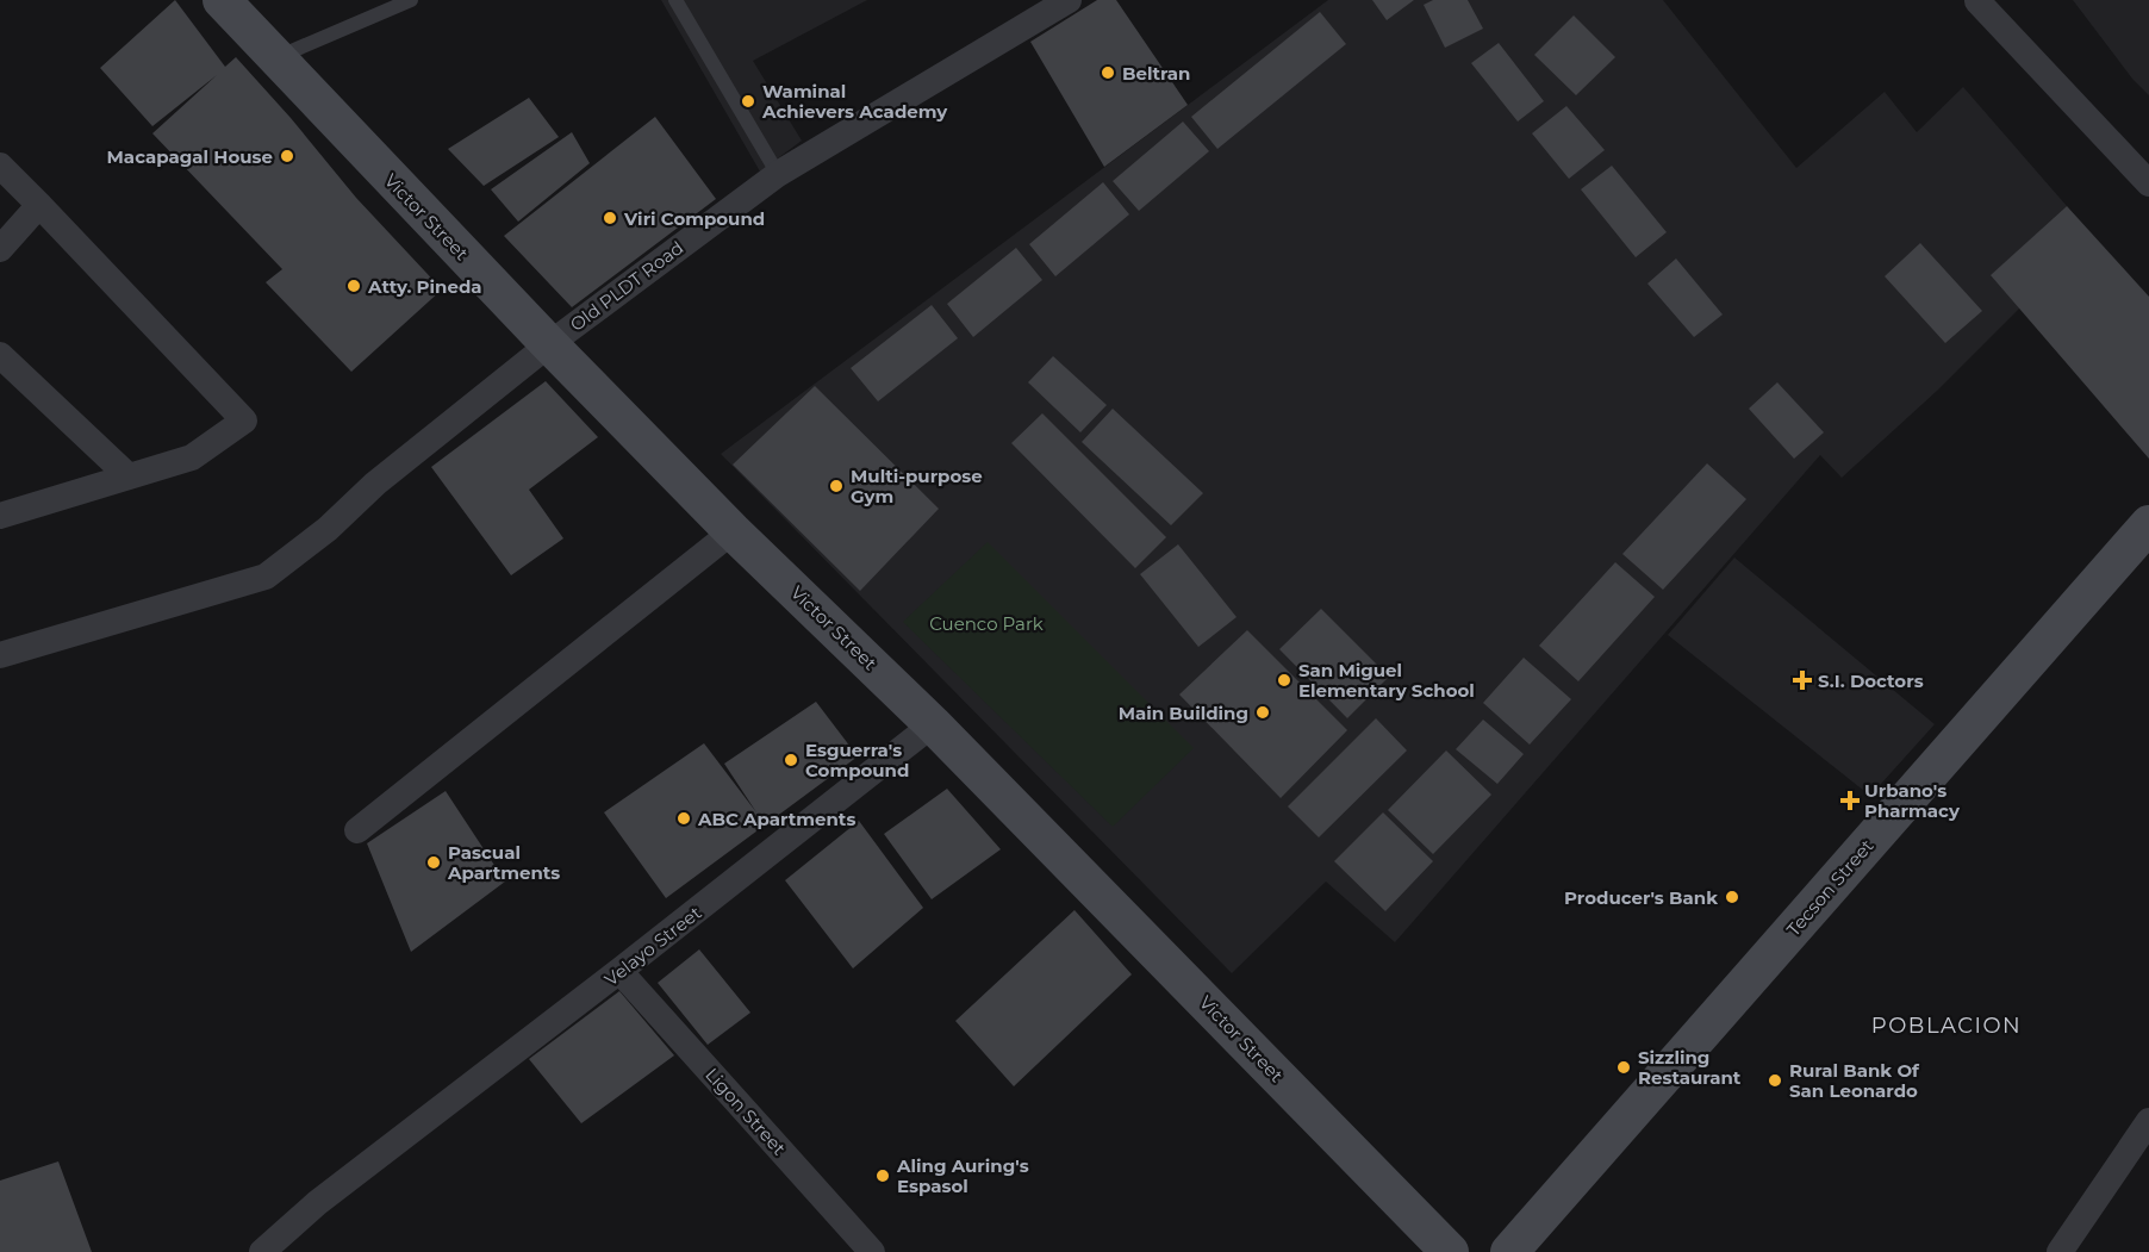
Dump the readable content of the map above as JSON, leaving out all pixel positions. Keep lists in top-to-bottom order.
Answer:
{
  "streets": {
    "street": [
      "Victor Street",
      "Old PLDT Road",
      "Tecson Street",
      "Velayo Street",
      "Ligon Street"
    ]
  },
  "crossings": [
    ["Victor Street", "Old PLDT Road"],
    ["Victor Street", "Velayo Street"],
    ["Velayo Street", "Ligon Street"]
  ],
  "districts": ["POBLACION"],
  "parks": ["Cuenco Park"],
  "places": {
    "other": [
      "Beltran",
      "Waminal Achievers Academy",
      "Macapagal House",
      "Viri Compound",
      "Atty. Pineda",
      "Multi-purpose Gym",
      "San Miguel Elementary School",
      "Main Building",
      "Esguerra's Compound",
      "ABC Apartments",
      "Pascual Apartments",
      "Producer's Bank",
      "Sizzling Restaurant",
      "Rural Bank Of San Leonardo",
      "Aling Auring's Espasol"
    ],
    "health": ["S.I. Doctors", "Urbano's Pharmacy"]
  }
}
